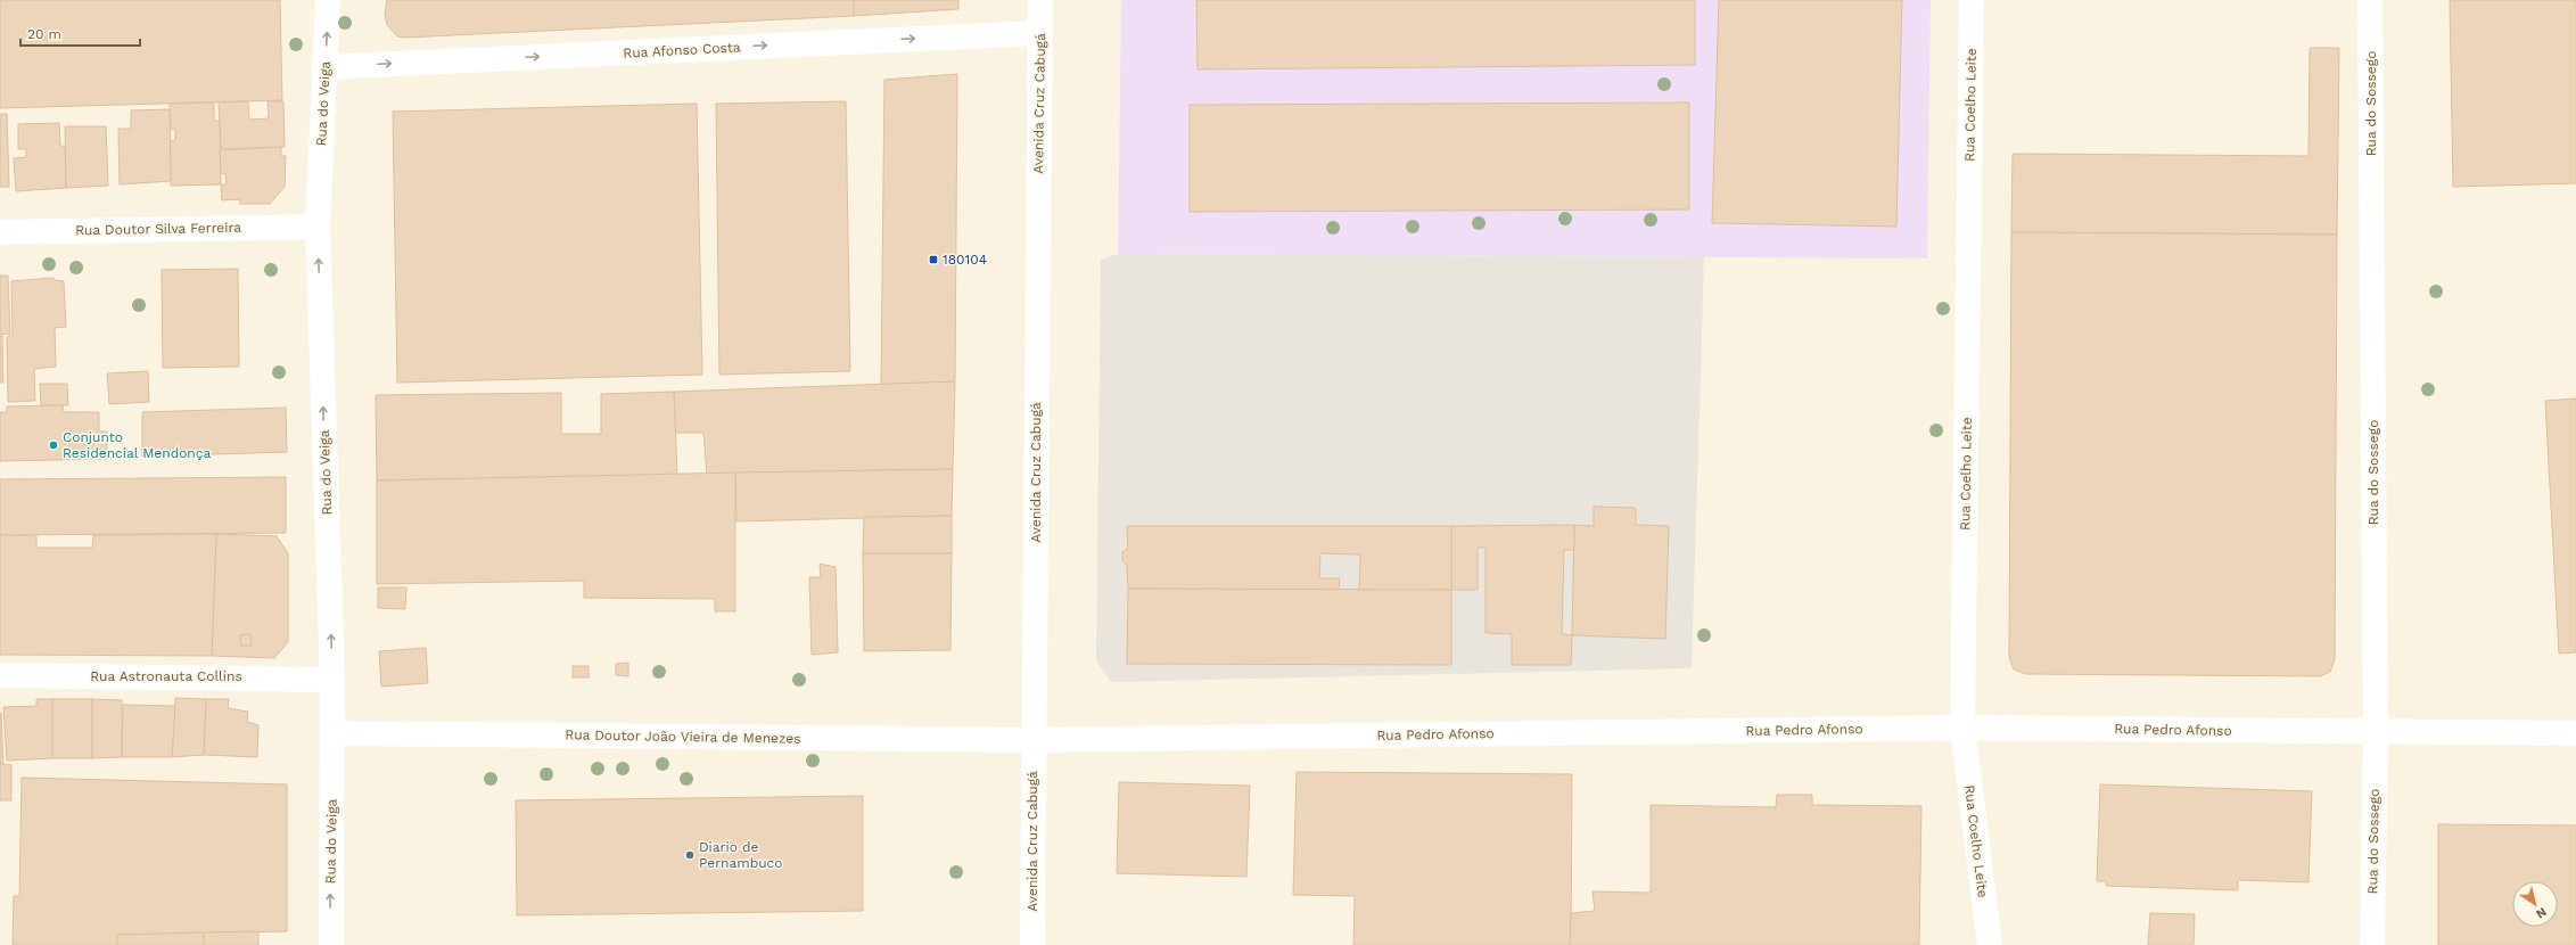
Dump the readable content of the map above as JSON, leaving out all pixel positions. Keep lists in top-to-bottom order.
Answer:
{
  "streets": {
    "street": [
      "Rua Afonso Costa",
      "Rua do Veiga",
      "Avenida Cruz Cabugá",
      "Rua do Sossego",
      "Rua Coelho Leite",
      "Rua Doutor Silva Ferreira",
      "Rua Astronauta Collins",
      "Rua Pedro Afonso",
      "Rua Doutor João Vieira de Menezes"
    ]
  },
  "crossings": [
    ["Rua Afonso Costa", "Rua do Veiga"],
    ["Rua Afonso Costa", "Avenida Cruz Cabugá"],
    ["Rua do Veiga", "Rua Doutor Silva Ferreira"],
    ["Rua do Veiga", "Rua Astronauta Collins"],
    ["Rua do Veiga", "Rua Doutor João Vieira de Menezes"],
    ["Avenida Cruz Cabugá", "Rua Pedro Afonso"],
    ["Avenida Cruz Cabugá", "Rua Doutor João Vieira de Menezes"],
    ["Rua do Sossego", "Rua Pedro Afonso"],
    ["Rua Coelho Leite", "Rua Pedro Afonso"],
    ["Rua Pedro Afonso", "Rua Doutor João Vieira de Menezes"]
  ],
  "one_way": ["Rua Afonso Costa", "Rua do Veiga"],
  "places": {
    "transit": ["180104"],
    "other": ["Conjunto Residencial Mendonça", "Diario de Pernambuco"]
  },
  "scale_bar": "20 m",
  "north": "bottom right"
}
